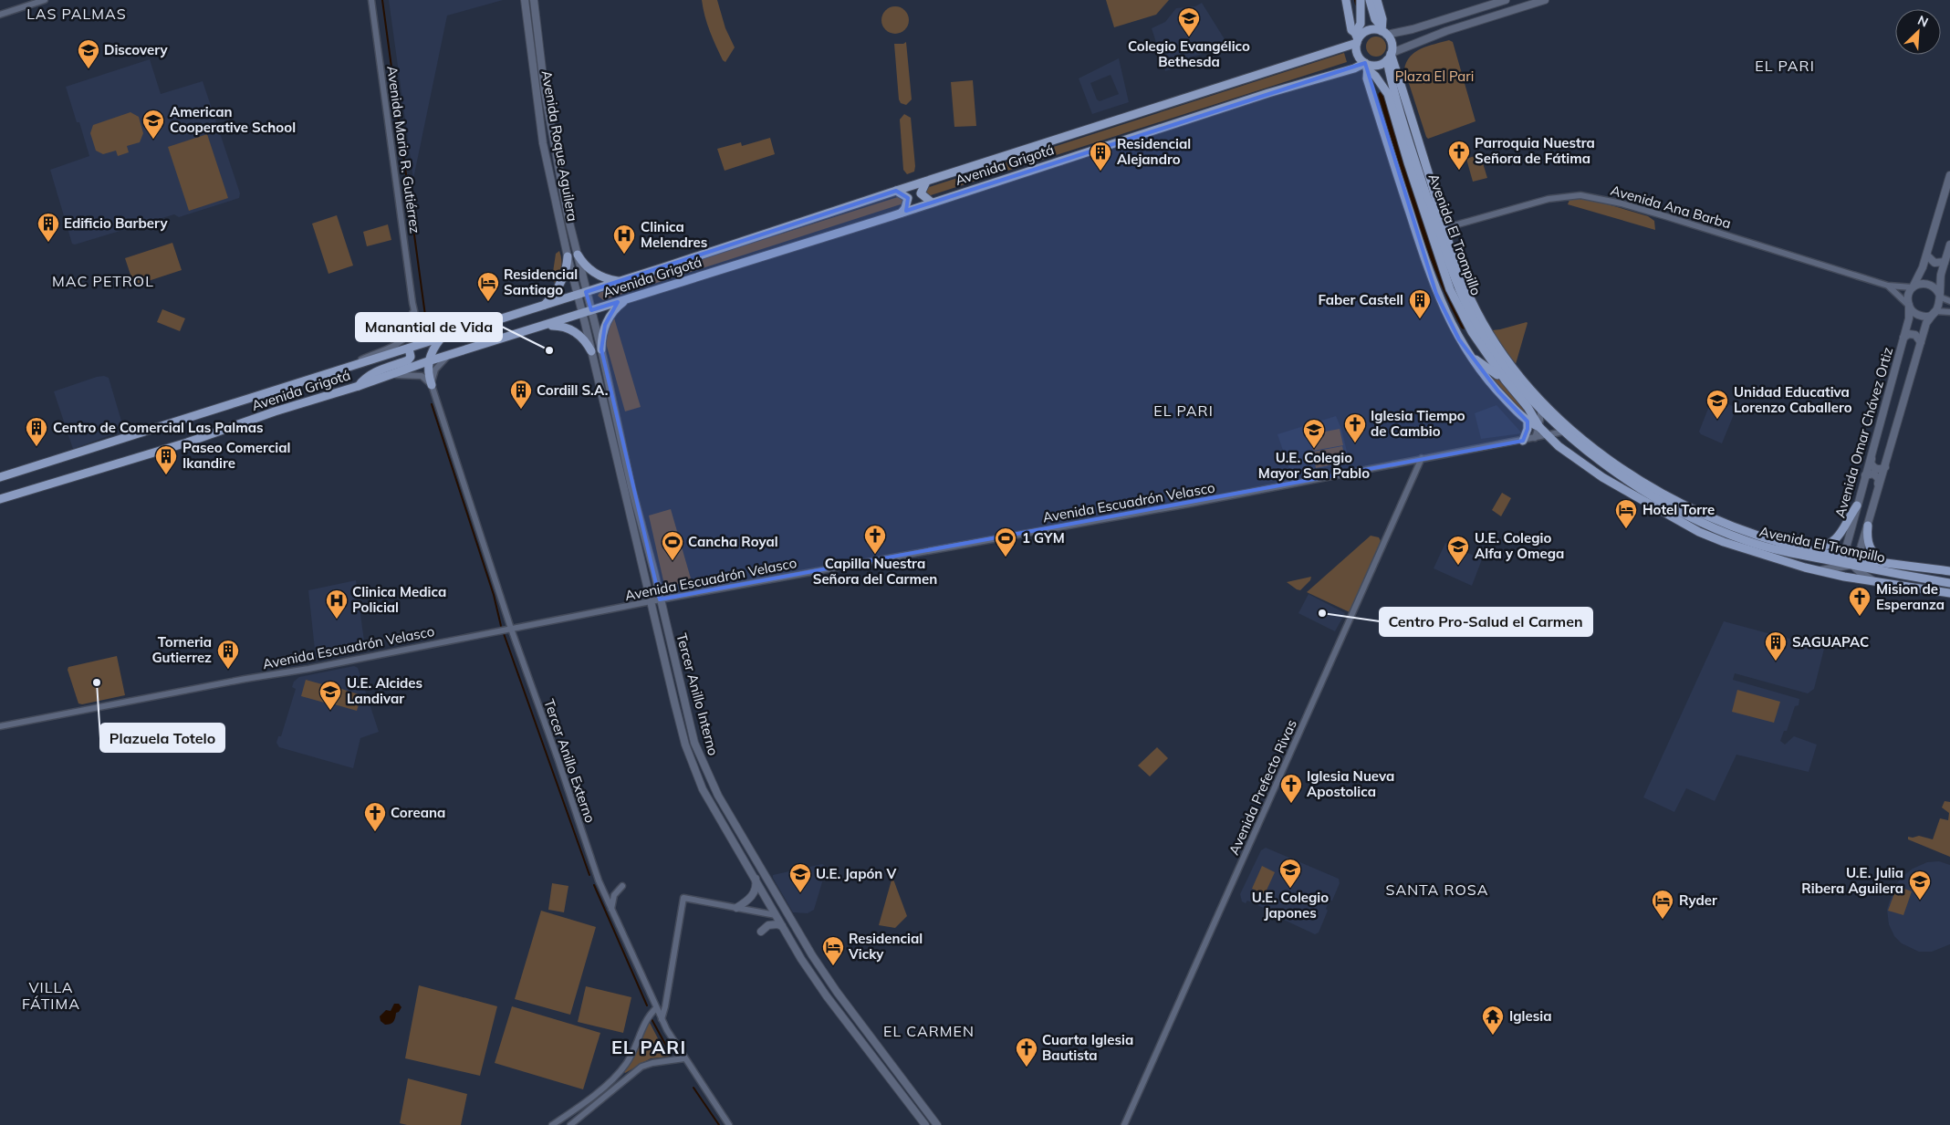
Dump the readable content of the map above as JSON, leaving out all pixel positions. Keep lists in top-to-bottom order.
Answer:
{
  "streets": {
    "main road": [
      "Avenida Roque Aguilera",
      "Avenida Grigotá",
      "Avenida El Trompillo",
      "Avenida Omar Chávez Ortiz",
      "Tercer Anillo Interno"
    ],
    "street": [
      "Avenida Mario R. Gutiérrez",
      "Avenida Ana Barba",
      "Avenida Escuadrón Velasco",
      "Tercer Anillo Externo",
      "Avenida Prefecto Rivas"
    ]
  },
  "crossings": [
    ["Avenida Roque Aguilera", "Avenida Grigotá"],
    ["Avenida Roque Aguilera", "Tercer Anillo Interno"],
    ["Avenida Mario R. Gutiérrez", "Avenida Grigotá"],
    ["Avenida Grigotá", "Avenida El Trompillo"],
    ["Avenida Grigotá", "Tercer Anillo Interno"],
    ["Avenida Ana Barba", "Avenida El Trompillo"],
    ["Avenida Ana Barba", "Avenida Omar Chávez Ortiz"],
    ["Avenida El Trompillo", "Avenida Omar Chávez Ortiz"],
    ["Avenida El Trompillo", "Avenida Escuadrón Velasco"],
    ["Avenida Escuadrón Velasco", "Tercer Anillo Interno"],
    ["Avenida Escuadrón Velasco", "Tercer Anillo Externo"],
    ["Avenida Escuadrón Velasco", "Avenida Prefecto Rivas"]
  ],
  "districts": [
    "LAS PALMAS",
    "EL PARI",
    "MAC PETROL",
    "EL PARI",
    "SANTA ROSA",
    "VILLA FÁTIMA",
    "EL CARMEN",
    "EL PARI"
  ],
  "parks": ["Plaza El Pari"],
  "places": {
    "school or university": [
      "Colegio Evangélico Bethesda",
      "Discovery",
      "American Cooperative School",
      "Unidad Educativa Lorenzo Caballero",
      "U.E. Colegio Mayor San Pablo",
      "U.E. Colegio Alfa y Omega",
      "U.E. Alcides Landivar",
      "U.E. Colegio Japones",
      "U.E. Japón V",
      "U.E. Julia Ribera Aguilera"
    ],
    "church": [
      "Parroquia Nuestra Señora de Fátima",
      "Iglesia Tiempo de Cambio",
      "Capilla Nuestra Señora del Carmen",
      "Mision de Esperanza",
      "Iglesia Nueva Apostolica",
      "Coreana",
      "Cuarta Iglesia Bautista"
    ],
    "building": [
      "Residencial Alejandro",
      "Edificio Barbery",
      "Faber Castell",
      "Cordill S.A.",
      "Centro de Comercial Las Palmas",
      "Paseo Comercial Ikandire",
      "SAGUAPAC",
      "Torneria Gutierrez"
    ],
    "hospital": ["Clinica Melendres", "Clinica Medica Policial"],
    "hotel": [
      "Residencial Santiago",
      "Hotel Torre",
      "Ryder",
      "Residencial Vicky"
    ],
    "other": ["Manantial de Vida", "Centro Pro-Salud el Carmen", "Plazuela Totelo"],
    "sports": ["1 GYM", "Cancha Royal"],
    "temple": ["Iglesia"]
  },
  "north": "top right"
}
